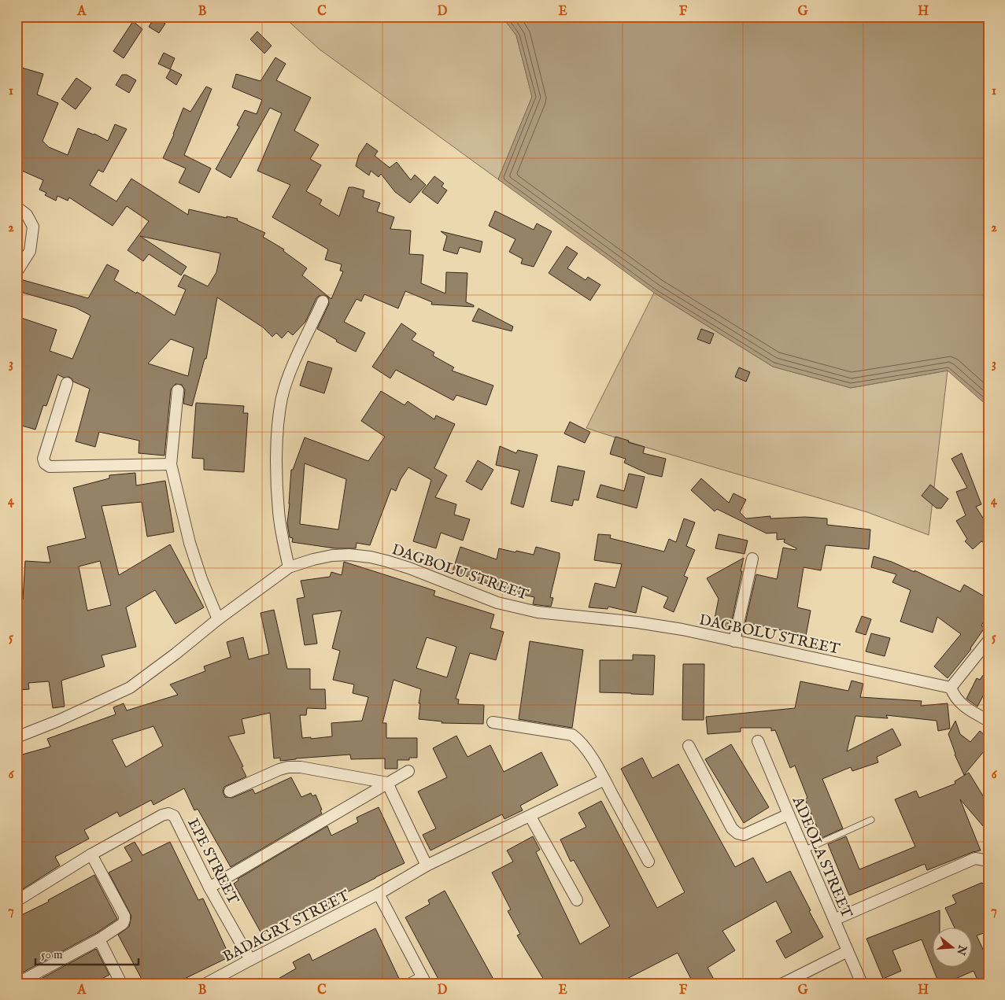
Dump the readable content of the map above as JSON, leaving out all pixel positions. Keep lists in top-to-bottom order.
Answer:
{
  "streets": {
    "street": [
      "DAGBOLU STREET",
      "ADEOLA STREET",
      "EPE STREET",
      "BADAGRY STREET"
    ]
  },
  "crossings": [
    ["EPE STREET", "BADAGRY STREET"]
  ],
  "scale_bar": "50 m",
  "north": "right",
  "grid": {
    "columns": [
      "A",
      "B",
      "C",
      "D",
      "E",
      "F",
      "G",
      "H"
    ],
    "rows": [
      "1",
      "2",
      "3",
      "4",
      "5",
      "6",
      "7"
    ]
  }
}
